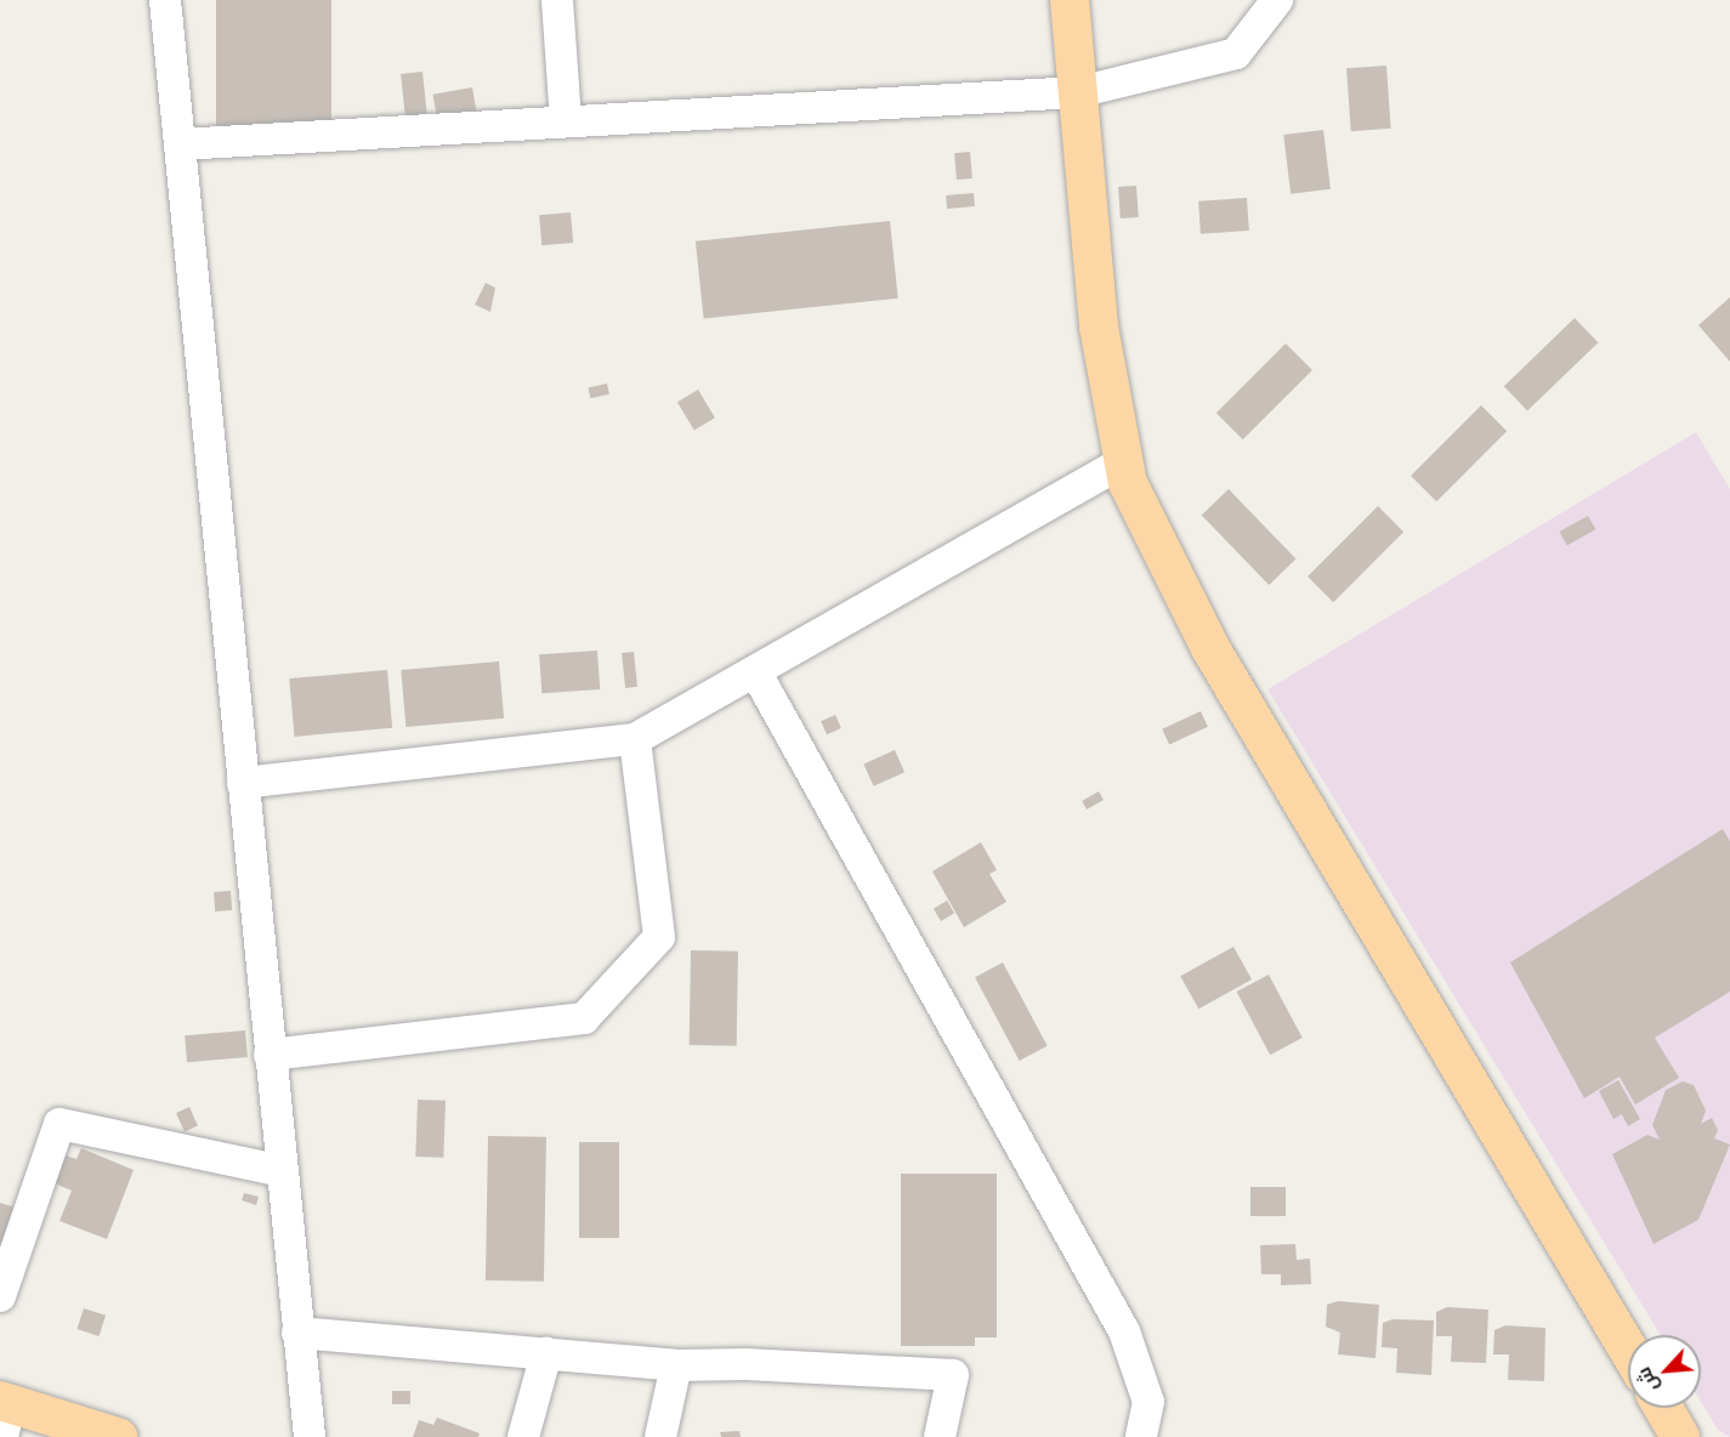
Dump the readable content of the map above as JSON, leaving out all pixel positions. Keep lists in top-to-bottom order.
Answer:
{
  "north": "bottom left"
}
